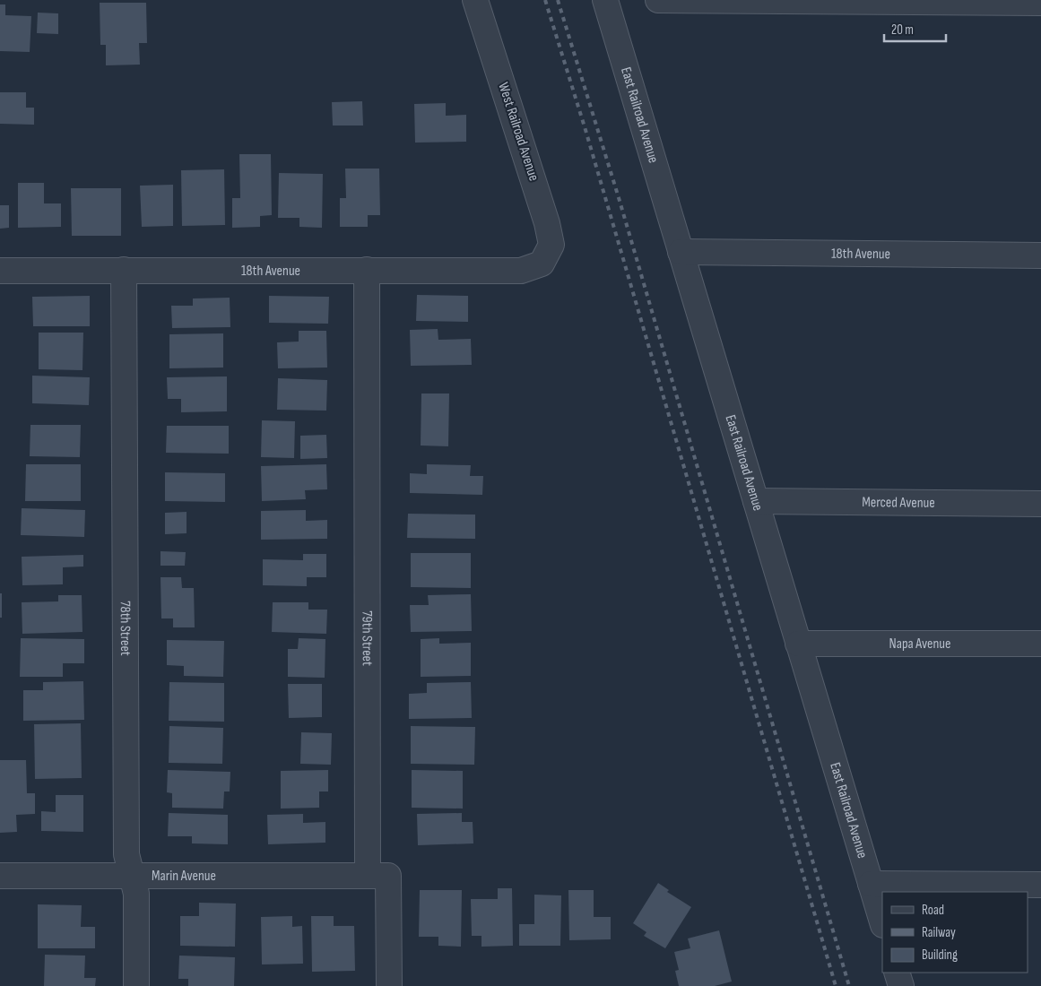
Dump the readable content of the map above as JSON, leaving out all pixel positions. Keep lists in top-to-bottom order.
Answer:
{
  "streets": {
    "street": [
      "East Railroad Avenue",
      "West Railroad Avenue",
      "18th Avenue",
      "Merced Avenue",
      "78th Street",
      "79th Street",
      "Napa Avenue",
      "Marin Avenue"
    ]
  },
  "crossings": [
    ["East Railroad Avenue", "18th Avenue"],
    ["East Railroad Avenue", "Merced Avenue"],
    ["East Railroad Avenue", "Napa Avenue"],
    ["West Railroad Avenue", "18th Avenue"],
    ["18th Avenue", "78th Street"],
    ["18th Avenue", "79th Street"],
    ["78th Street", "Marin Avenue"],
    ["79th Street", "Marin Avenue"]
  ],
  "legend": ["Road", "Railway", "Building"],
  "scale_bar": "20 m"
}
